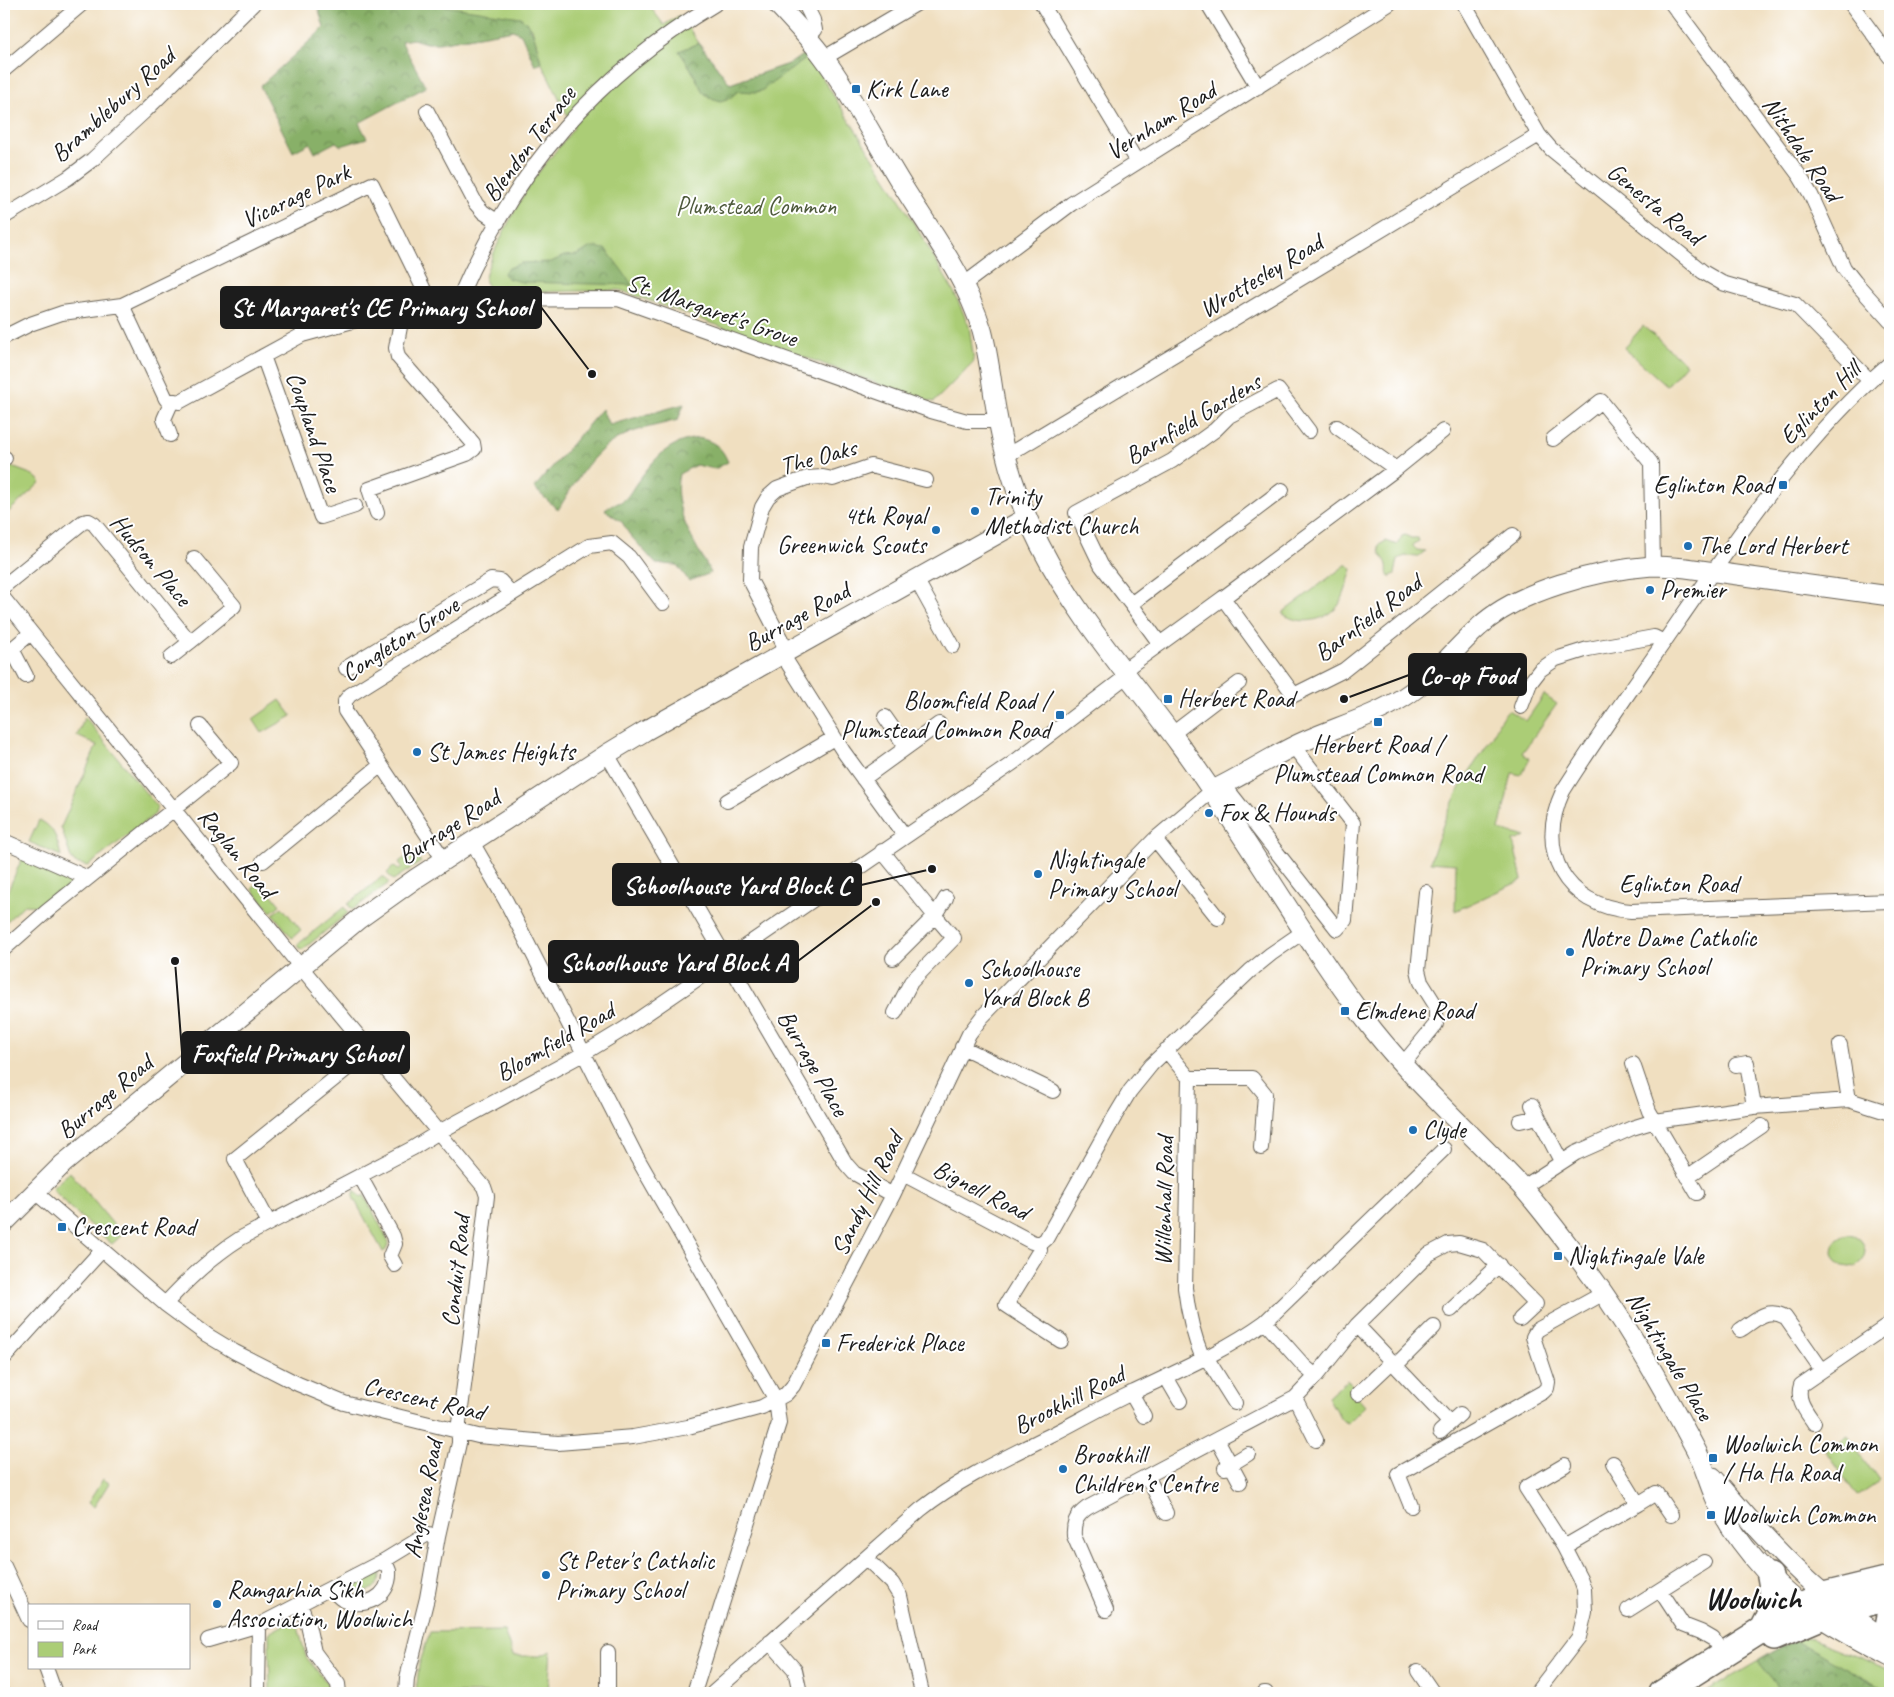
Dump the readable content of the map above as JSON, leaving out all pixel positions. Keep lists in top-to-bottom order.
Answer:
{
  "streets": {
    "street": [
      "Bramblebury Road",
      "Vernham Road",
      "Blendon Terrace",
      "Nithdale Road",
      "Vicarage Park",
      "Genesta Road",
      "Wrottesley Road",
      "St. Margaret's Grove",
      "Eglinton Hill",
      "Barnfield Gardens",
      "Coupland Place",
      "The Oaks",
      "Hudson Place",
      "Burrage Road",
      "Barnfield Road",
      "Congleton Grove",
      "Raglan Road",
      "Eglinton Road",
      "Bloomfield Road",
      "Burrage Place",
      "Bignell Road",
      "Sandy Hill Road",
      "Willenhall Road",
      "Conduit Road",
      "Nightingale Place",
      "Crescent Road",
      "Brookhill Road",
      "Anglesea Road"
    ]
  },
  "crossings": [
    ["Vernham Road", "Nightingale Place"],
    ["Blendon Terrace", "St. Margaret's Grove"],
    ["Vicarage Park", "St. Margaret's Grove"],
    ["Genesta Road", "Wrottesley Road"],
    ["Genesta Road", "Eglinton Hill"],
    ["Wrottesley Road", "Nightingale Place"],
    ["St. Margaret's Grove", "Coupland Place"],
    ["St. Margaret's Grove", "Nightingale Place"],
    ["Eglinton Hill", "Eglinton Road"],
    ["The Oaks", "Burrage Road"],
    ["The Oaks", "Bloomfield Road"],
    ["Burrage Road", "Congleton Grove"],
    ["Burrage Road", "Raglan Road"],
    ["Burrage Road", "Burrage Place"],
    ["Burrage Road", "Nightingale Place"],
    ["Burrage Road", "Crescent Road"],
    ["Raglan Road", "Bloomfield Road"],
    ["Raglan Road", "Conduit Road"],
    ["Bloomfield Road", "Burrage Place"],
    ["Bloomfield Road", "Conduit Road"],
    ["Bloomfield Road", "Nightingale Place"],
    ["Bloomfield Road", "Crescent Road"],
    ["Burrage Place", "Sandy Hill Road"],
    ["Bignell Road", "Sandy Hill Road"],
    ["Sandy Hill Road", "Nightingale Place"],
    ["Sandy Hill Road", "Crescent Road"],
    ["Willenhall Road", "Brookhill Road"],
    ["Conduit Road", "Crescent Road"],
    ["Conduit Road", "Anglesea Road"],
    ["Crescent Road", "Anglesea Road"]
  ],
  "districts": ["Woolwich"],
  "parks": ["Plumstead Common"],
  "places": {
    "transit": [
      "Kirk Lane",
      "Eglinton Road",
      "Herbert Road",
      "Bloomfield Road / Plumstead Common Road",
      "Herbert Road / Plumstead Common Road",
      "Elmdene Road",
      "Crescent Road",
      "Nightingale Vale",
      "Frederick Place",
      "Woolwich Common / Ha Ha Road",
      "Woolwich Common"
    ],
    "other": [
      "St Margaret's CE Primary School",
      "Trinity Methodist Church",
      "4th Royal Greenwich Scouts",
      "The Lord Herbert",
      "Premier",
      "Co-op Food",
      "St James Heights",
      "Fox & Hounds",
      "Schoolhouse Yard Block C",
      "Nightingale Primary School",
      "Schoolhouse Yard Block A",
      "Notre Dame Catholic Primary School",
      "Foxfield Primary School",
      "Schoolhouse Yard Block B",
      "Clyde",
      "Brookhill Children’s Centre",
      "St Peter's Catholic Primary School",
      "Ramgarhia Sikh Association, Woolwich"
    ]
  },
  "legend": ["Road", "Park"]
}
